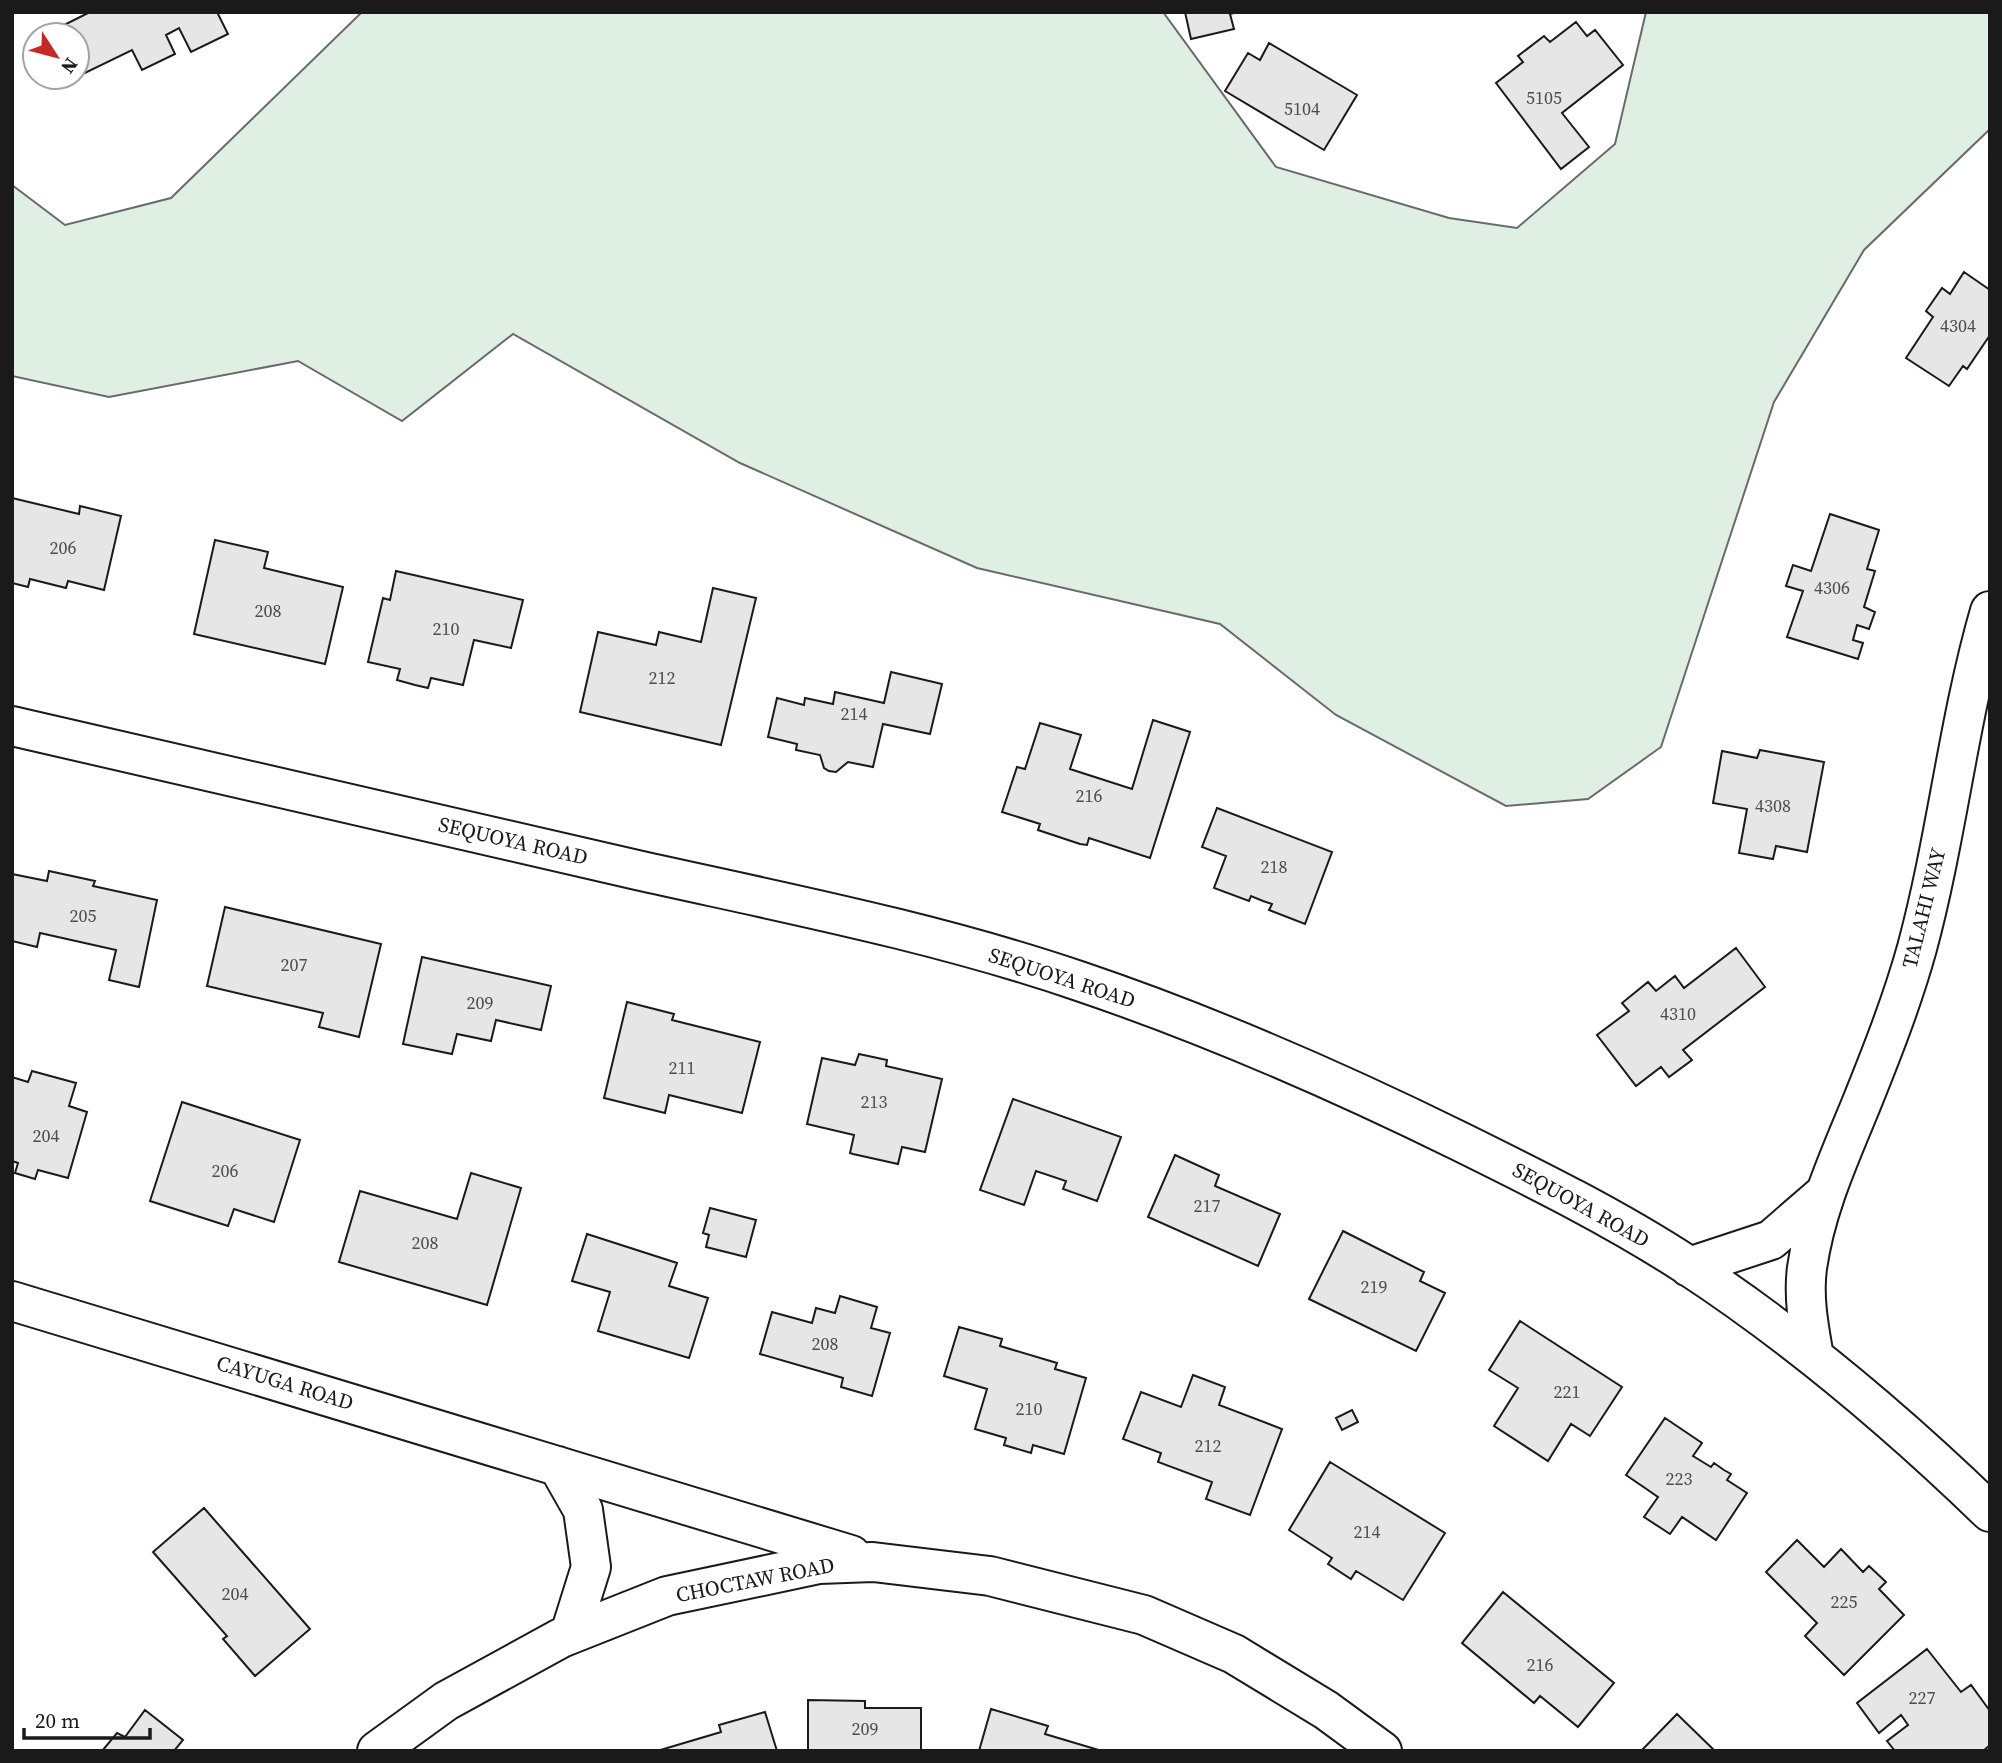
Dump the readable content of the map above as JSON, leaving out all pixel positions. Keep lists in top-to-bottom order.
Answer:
{
  "streets": {
    "street": [
      "SEQUOYA ROAD",
      "TALAHI WAY",
      "CAYUGA ROAD",
      "CHOCTAW ROAD"
    ]
  },
  "crossings": [
    ["SEQUOYA ROAD", "TALAHI WAY"],
    ["CAYUGA ROAD", "CHOCTAW ROAD"]
  ],
  "house_numbers": [
    "5105",
    "5104",
    "4304",
    "206",
    "4306",
    "208",
    "210",
    "212",
    "214",
    "216",
    "4308",
    "218",
    "205",
    "207",
    "209",
    "4310",
    "211",
    "213",
    "204",
    "206",
    "217",
    "208",
    "219",
    "208",
    "221",
    "210",
    "212",
    "223",
    "214",
    "204",
    "225",
    "216",
    "227",
    "209"
  ],
  "scale_bar": "20 m",
  "north": "bottom right"
}
